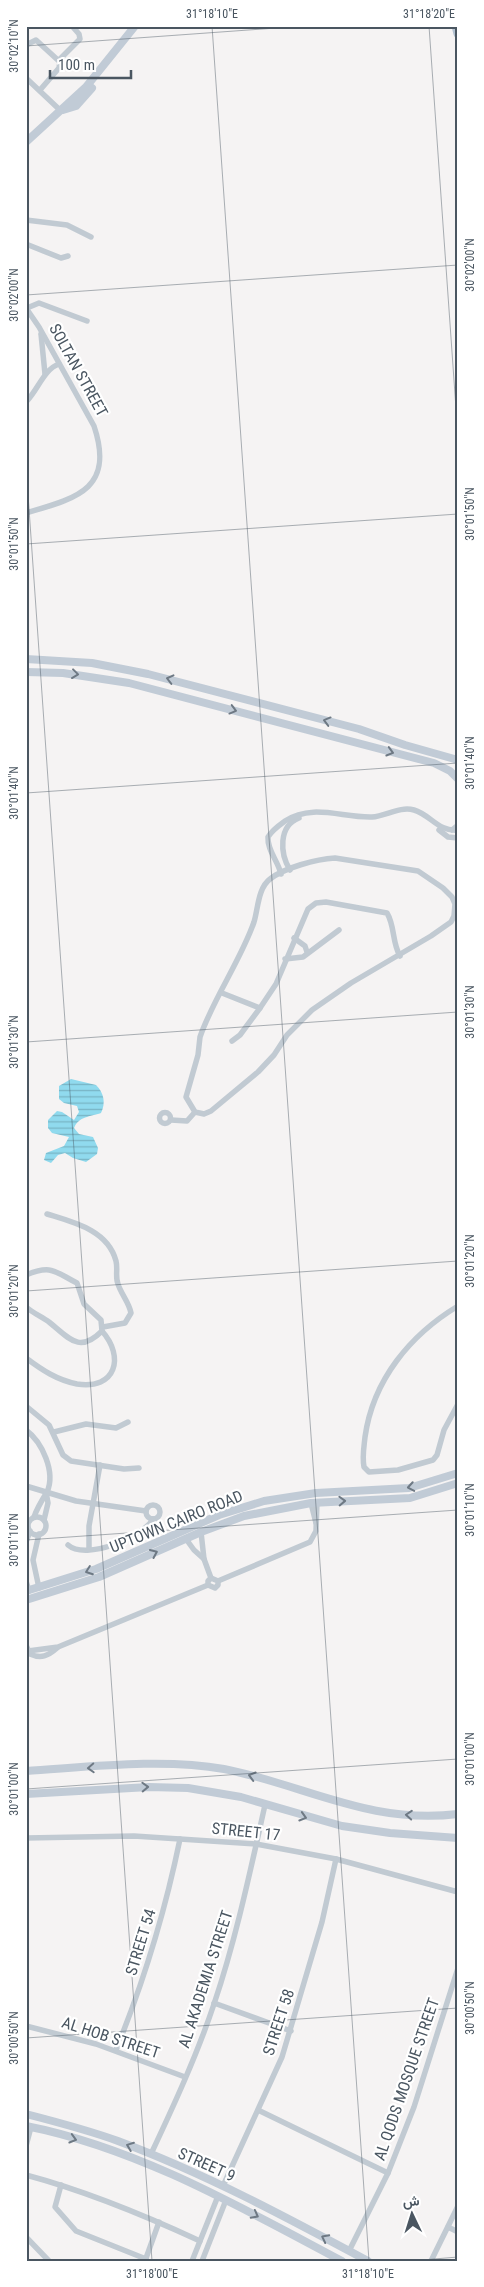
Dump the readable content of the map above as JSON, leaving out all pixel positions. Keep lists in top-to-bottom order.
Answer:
{
  "streets": {
    "street": [
      "SOLTAN STREET",
      "UPTOWN CAIRO ROAD",
      "STREET 17",
      "STREET 54",
      "AL AKADEMIA STREET",
      "STREET 58",
      "AL HOB STREET",
      "AL QODS MOSQUE STREET",
      "STREET 9"
    ]
  },
  "crossings": [
    ["STREET 17", "STREET 54"],
    ["STREET 17", "AL AKADEMIA STREET"],
    ["STREET 17", "STREET 58"],
    ["STREET 54", "AL HOB STREET"],
    ["AL AKADEMIA STREET", "AL HOB STREET"],
    ["AL AKADEMIA STREET", "STREET 9"],
    ["STREET 58", "STREET 9"],
    ["AL QODS MOSQUE STREET", "STREET 9"]
  ],
  "scale_bar": "100 m",
  "north": "top",
  "coordinates": [
    "31°18'10\"E",
    "31°18'20\"E",
    "30°02'10\"N",
    "30°02'00\"N",
    "30°01'50\"N",
    "30°01'40\"N",
    "30°01'30\"N",
    "30°01'20\"N",
    "30°01'10\"N",
    "30°01'00\"N",
    "30°00'50\"N",
    "31°18'00\"E"
  ]
}
